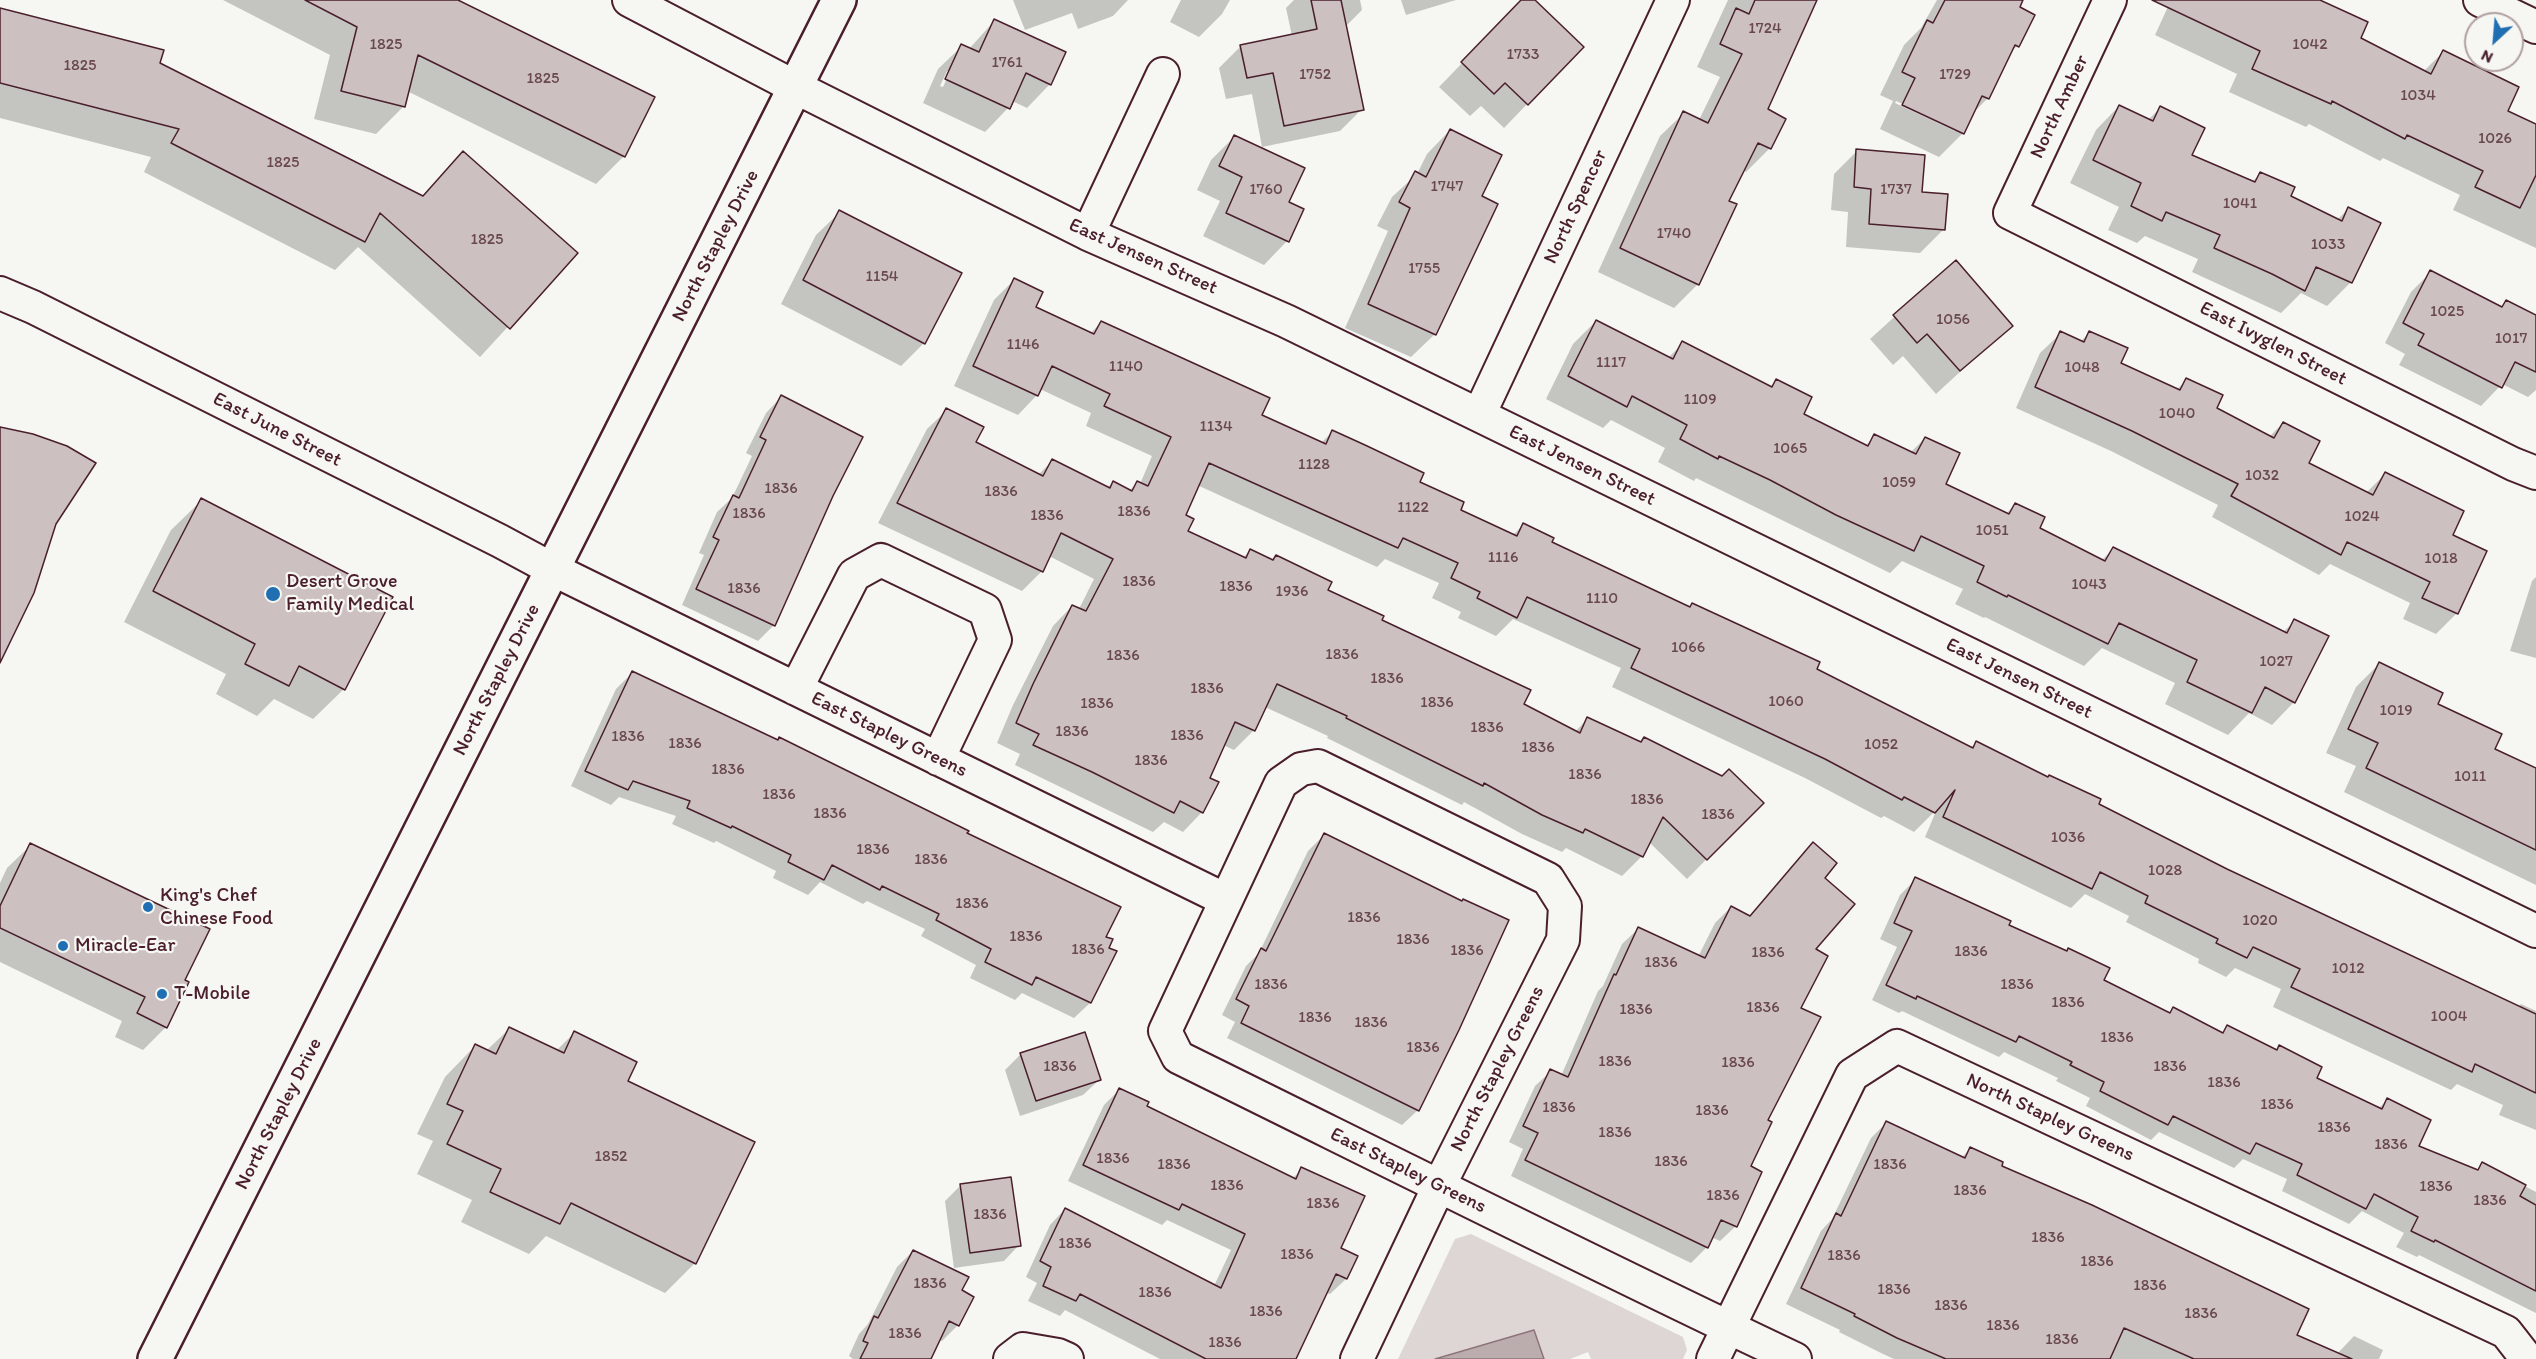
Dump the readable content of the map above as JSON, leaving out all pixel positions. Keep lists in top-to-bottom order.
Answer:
{
  "streets": {
    "main road": ["North Stapley Drive"],
    "street": [
      "North Amber",
      "North Spencer",
      "East Jensen Street",
      "East Ivyglen Street",
      "East June Street",
      "East Stapley Greens",
      "North Stapley Greens"
    ]
  },
  "crossings": [
    ["North Amber", "East Ivyglen Street"],
    ["North Spencer", "East Jensen Street"],
    ["North Stapley Drive", "East Jensen Street"],
    ["North Stapley Drive", "East June Street"],
    ["North Stapley Drive", "East Stapley Greens"],
    ["East June Street", "East Stapley Greens"],
    ["East Stapley Greens", "North Stapley Greens"]
  ],
  "places": [
    "Desert Grove Family Medical",
    "King's Chef Chinese Food",
    "Miracle-Ear",
    "T-Mobile"
  ],
  "house_numbers": [
    "1724",
    "1825",
    "1042",
    "1733",
    "1761",
    "1825",
    "1752",
    "1729",
    "1825",
    "1034",
    "1026",
    "1825",
    "1747",
    "1760",
    "1737",
    "1041",
    "1740",
    "1825",
    "1033",
    "1755",
    "1154",
    "1025",
    "1056",
    "1017",
    "1146",
    "1117",
    "1140",
    "1048",
    "1109",
    "1040",
    "1134",
    "1065",
    "1128",
    "1032",
    "1059",
    "1836",
    "1836",
    "1122",
    "1836",
    "1836",
    "1836",
    "1024",
    "1051",
    "1116",
    "1018",
    "1836",
    "1043",
    "1836",
    "1836",
    "1936",
    "1110",
    "1066",
    "1836",
    "1836",
    "1027",
    "1836",
    "1836",
    "1060",
    "1836",
    "1836",
    "1019",
    "1836",
    "1836",
    "1836",
    "1836",
    "1836",
    "1052",
    "1836",
    "1836",
    "1836",
    "1836",
    "1011",
    "1836",
    "1836",
    "1836",
    "1836",
    "1036",
    "1836",
    "1836",
    "1028",
    "1836",
    "1836",
    "1020",
    "1836",
    "1836",
    "1836",
    "1836",
    "1836",
    "1836",
    "1836",
    "1012",
    "1836",
    "1836",
    "1836",
    "1836",
    "1836",
    "1004",
    "1836",
    "1836",
    "1836",
    "1836",
    "1836",
    "1836",
    "1836",
    "1836",
    "1836",
    "1836",
    "1836",
    "1836",
    "1836",
    "1836",
    "1836",
    "1852",
    "1836",
    "1836",
    "1836",
    "1836",
    "1836",
    "1836",
    "1836",
    "1836",
    "1836",
    "1836",
    "1836",
    "1836",
    "1836",
    "1836",
    "1836",
    "1836",
    "1836",
    "1836",
    "1836",
    "1836",
    "1836",
    "1836",
    "1836",
    "1836",
    "1836",
    "1836",
    "1836"
  ],
  "north": "bottom left"
}
